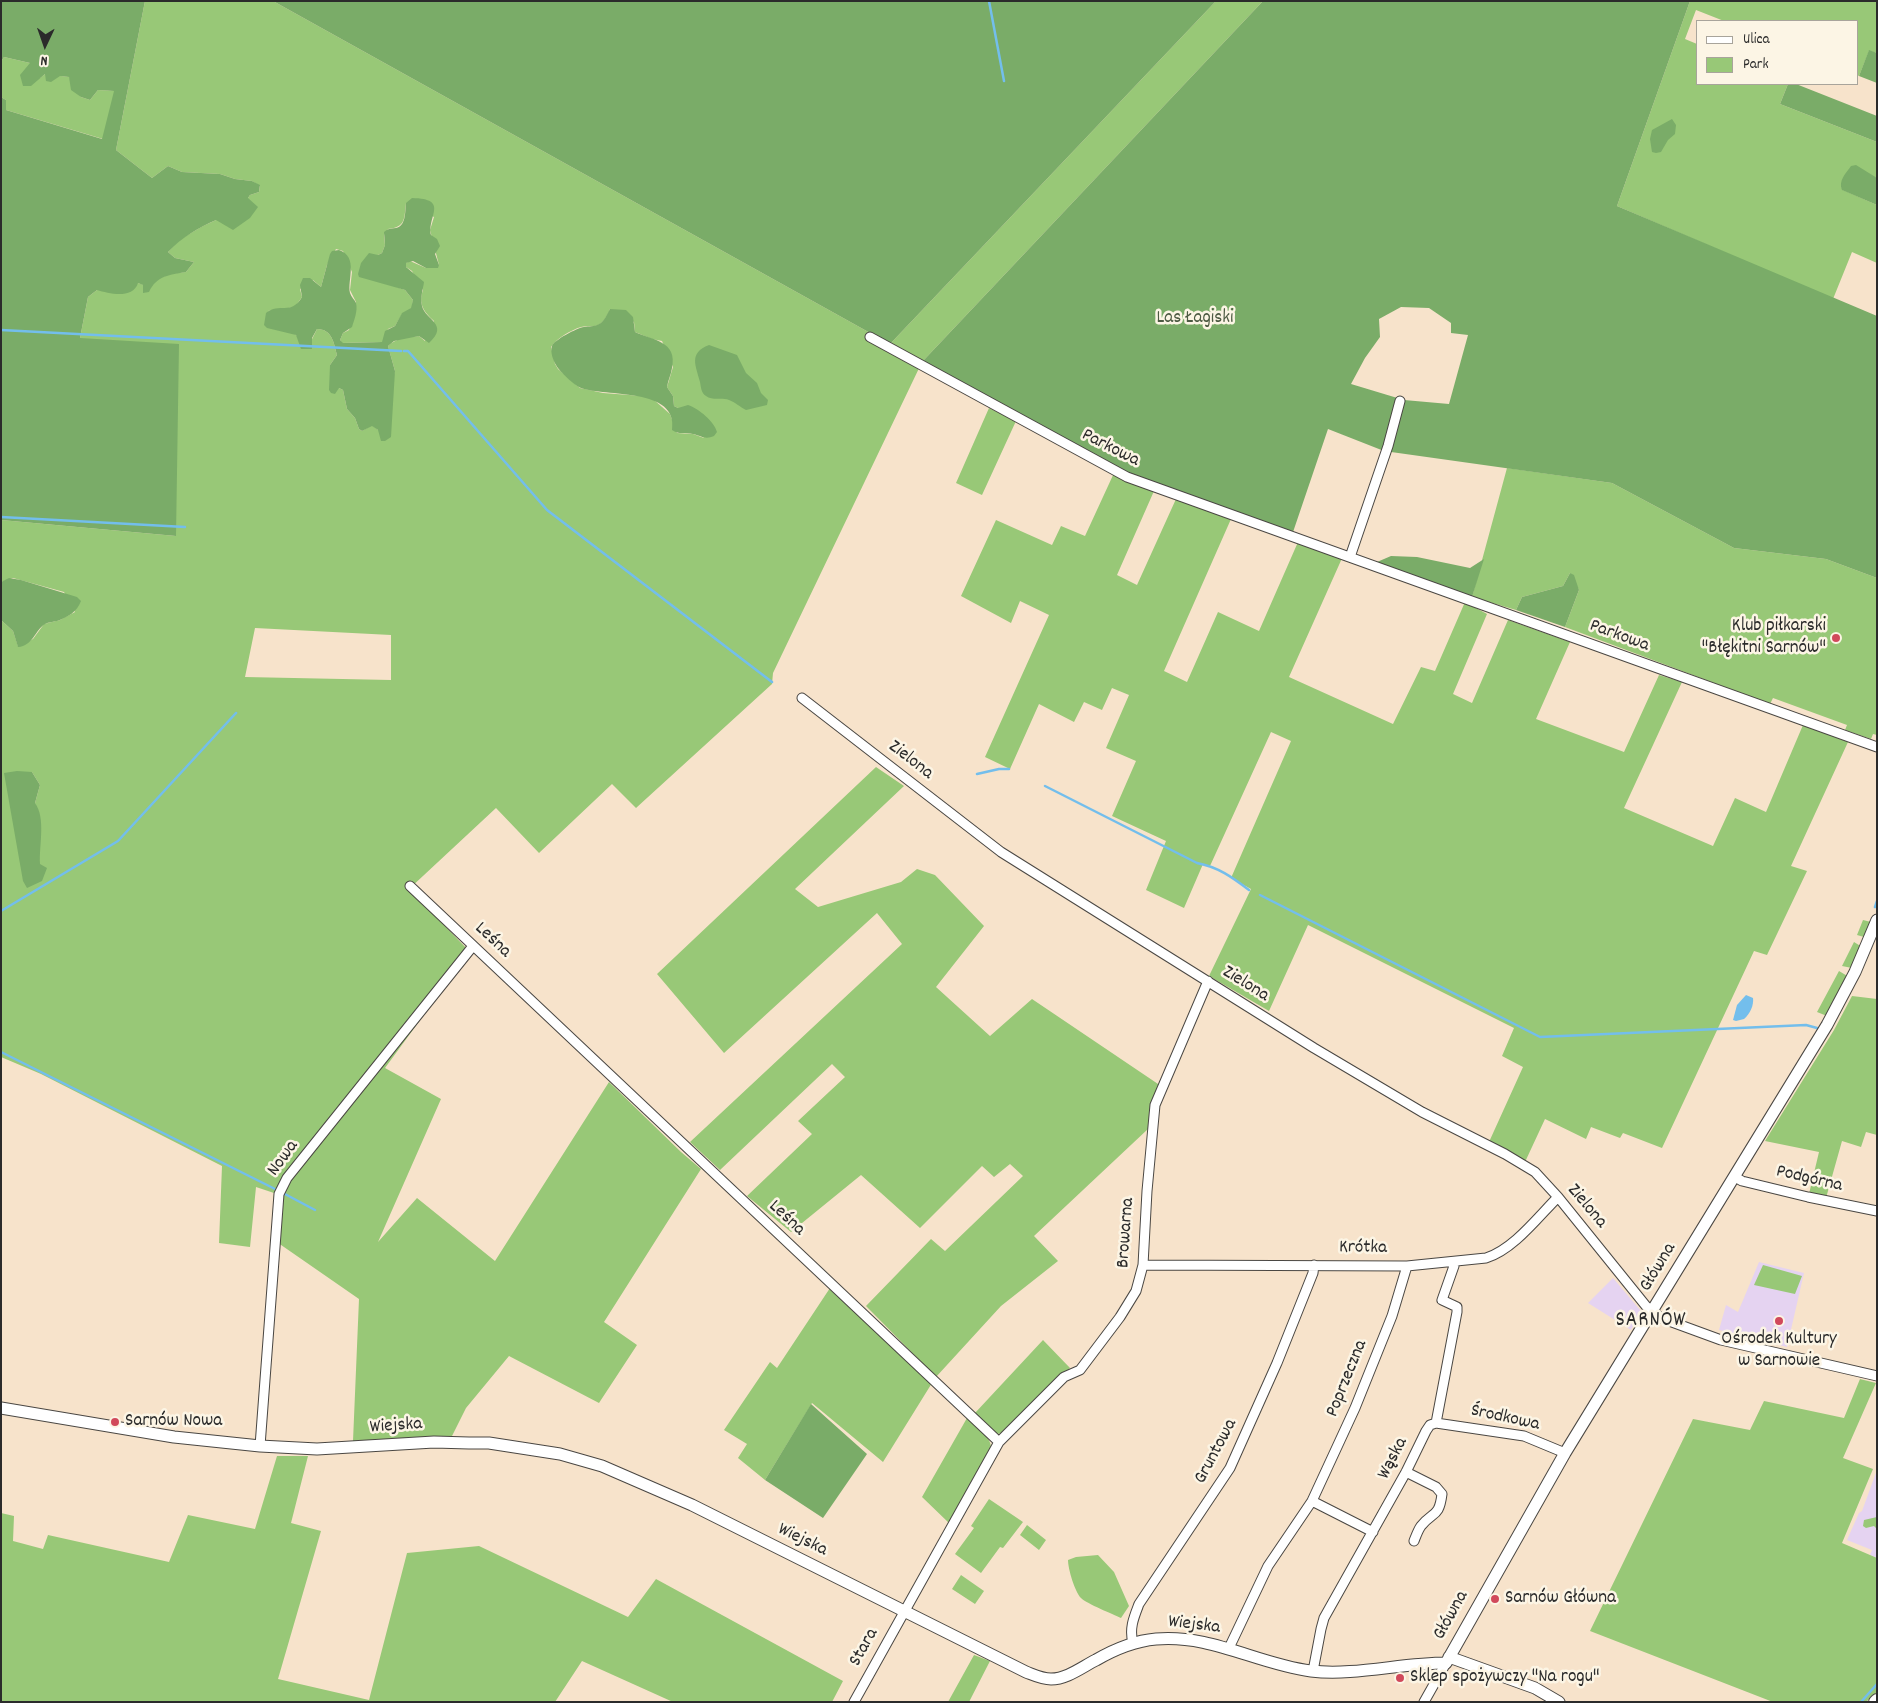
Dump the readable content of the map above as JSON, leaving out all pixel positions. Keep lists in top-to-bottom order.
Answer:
{
  "streets": {
    "street": [
      "Parkowa",
      "Zielona",
      "Leśna",
      "Nowa",
      "Podgórna",
      "Browarna",
      "Krótka",
      "Główna",
      "Poprzeczna",
      "Środkowa",
      "Wiejska",
      "Gruntowa",
      "Wąska",
      "Stara"
    ]
  },
  "crossings": [
    ["Zielona", "Browarna"],
    ["Zielona", "Krótka"],
    ["Zielona", "Główna"],
    ["Leśna", "Nowa"],
    ["Leśna", "Browarna"],
    ["Nowa", "Wiejska"],
    ["Podgórna", "Główna"],
    ["Browarna", "Krótka"],
    ["Krótka", "Poprzeczna"],
    ["Krótka", "Gruntowa"],
    ["Główna", "Środkowa"],
    ["Główna", "Wiejska"],
    ["Poprzeczna", "Wiejska"],
    ["Środkowa", "Wąska"],
    ["Wiejska", "Gruntowa"],
    ["Wiejska", "Wąska"],
    ["Wiejska", "Stara"]
  ],
  "districts": ["SARNÓW"],
  "parks": ["Las Łagiski"],
  "places": [
    "Klub piłkarski \"Błękitni Sarnów\"",
    "Ośrodek Kultury w Sarnowie",
    "Sarnów Nowa",
    "Sarnów Główna",
    "Sklep spożywczy \"Na rogu\""
  ],
  "legend": ["Ulica", "Park"],
  "north": "bottom"
}
